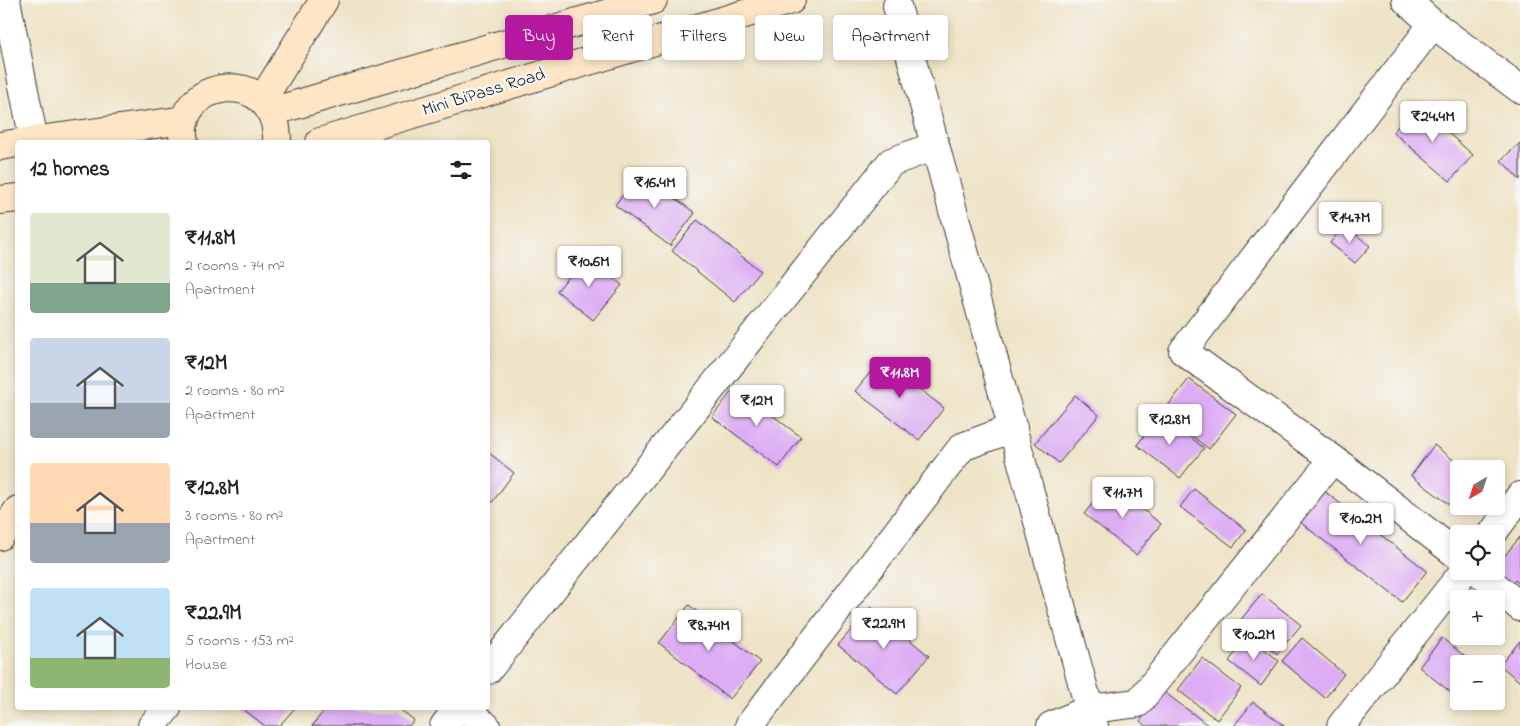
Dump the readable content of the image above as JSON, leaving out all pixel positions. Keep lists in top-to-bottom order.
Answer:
{
  "streets": {
    "street": ["Mini BiPass Road"]
  },
  "north": "bottom left",
  "page": {
    "chip": [
      "Buy",
      "Rent",
      "Filters",
      "New",
      "Apartment"
    ],
    "price": [
      "₹24.4M",
      "₹16.4M",
      "₹14.7M",
      "₹10.6M",
      "₹11.8M",
      "₹12M",
      "₹12.8M",
      "₹11.7M",
      "₹10.2M",
      "₹22.9M",
      "₹8.74M",
      "₹10.2M"
    ],
    "heading": "12 homes",
    "list": [
      {
        "name": "₹11.8M",
        "note": "2 rooms · 74 m² · Apartment"
      },
      {
        "name": "₹12M",
        "note": "2 rooms · 80 m² · Apartment"
      },
      {
        "name": "₹12.8M",
        "note": "3 rooms · 80 m² · Apartment"
      },
      {
        "name": "₹22.9M",
        "note": "5 rooms · 153 m² · House"
      }
    ],
    "map_buttons": ["+", "−"]
  }
}
